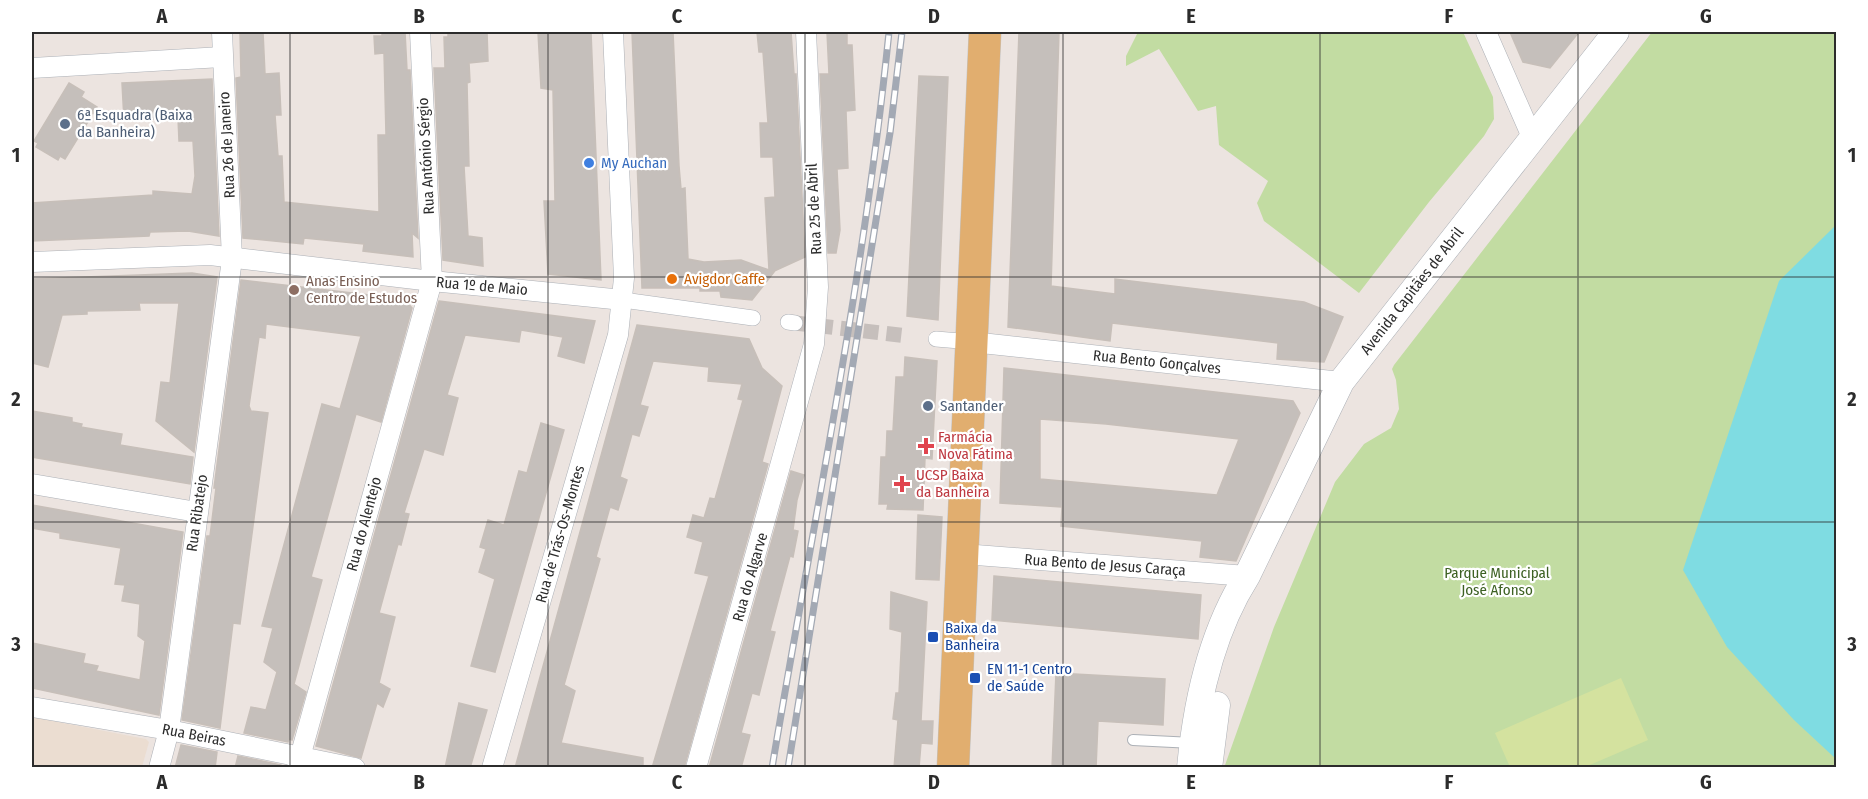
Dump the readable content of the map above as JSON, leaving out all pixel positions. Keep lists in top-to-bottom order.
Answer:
{
  "streets": {
    "street": [
      "Rua 26 de Janeiro",
      "Rua António Sérgio",
      "Rua 25 de Abril",
      "Rua 1º de Maio",
      "Avenida Capitães de Abril",
      "Rua Bento Gonçalves",
      "Rua Ribatejo",
      "Rua do Alentejo",
      "Rua de Trás-Os-Montes",
      "Rua Bento de Jesus Caraça",
      "Rua do Algarve",
      "Rua Beiras"
    ]
  },
  "crossings": [
    ["Rua 26 de Janeiro", "Rua 1º de Maio"],
    ["Rua 26 de Janeiro", "Rua Ribatejo"],
    ["Rua António Sérgio", "Rua 1º de Maio"],
    ["Rua António Sérgio", "Rua do Alentejo"],
    ["Rua 25 de Abril", "Rua do Algarve"],
    ["Rua 1º de Maio", "Rua Ribatejo"],
    ["Rua 1º de Maio", "Rua do Alentejo"],
    ["Rua 1º de Maio", "Rua de Trás-Os-Montes"],
    ["Avenida Capitães de Abril", "Rua Bento Gonçalves"],
    ["Avenida Capitães de Abril", "Rua Bento de Jesus Caraça"],
    ["Rua Ribatejo", "Rua Beiras"],
    ["Rua do Alentejo", "Rua Beiras"]
  ],
  "parks": ["Parque Municipal José Afonso"],
  "places": {
    "other": [
      "6ª Esquadra (Baixa da Banheira)",
      "My Auchan",
      "Avigdor Caffe",
      "Anas Ensino Centro de Estudos",
      "Santander"
    ],
    "health": ["Farmácia Nova Fátima", "UCSP Baixa da Banheira"],
    "transit": ["Baixa da Banheira", "EN 11-1 Centro de Saúde"]
  },
  "grid": {
    "columns": [
      "A",
      "B",
      "C",
      "D",
      "E",
      "F",
      "G"
    ],
    "rows": ["1", "2", "3"]
  }
}
